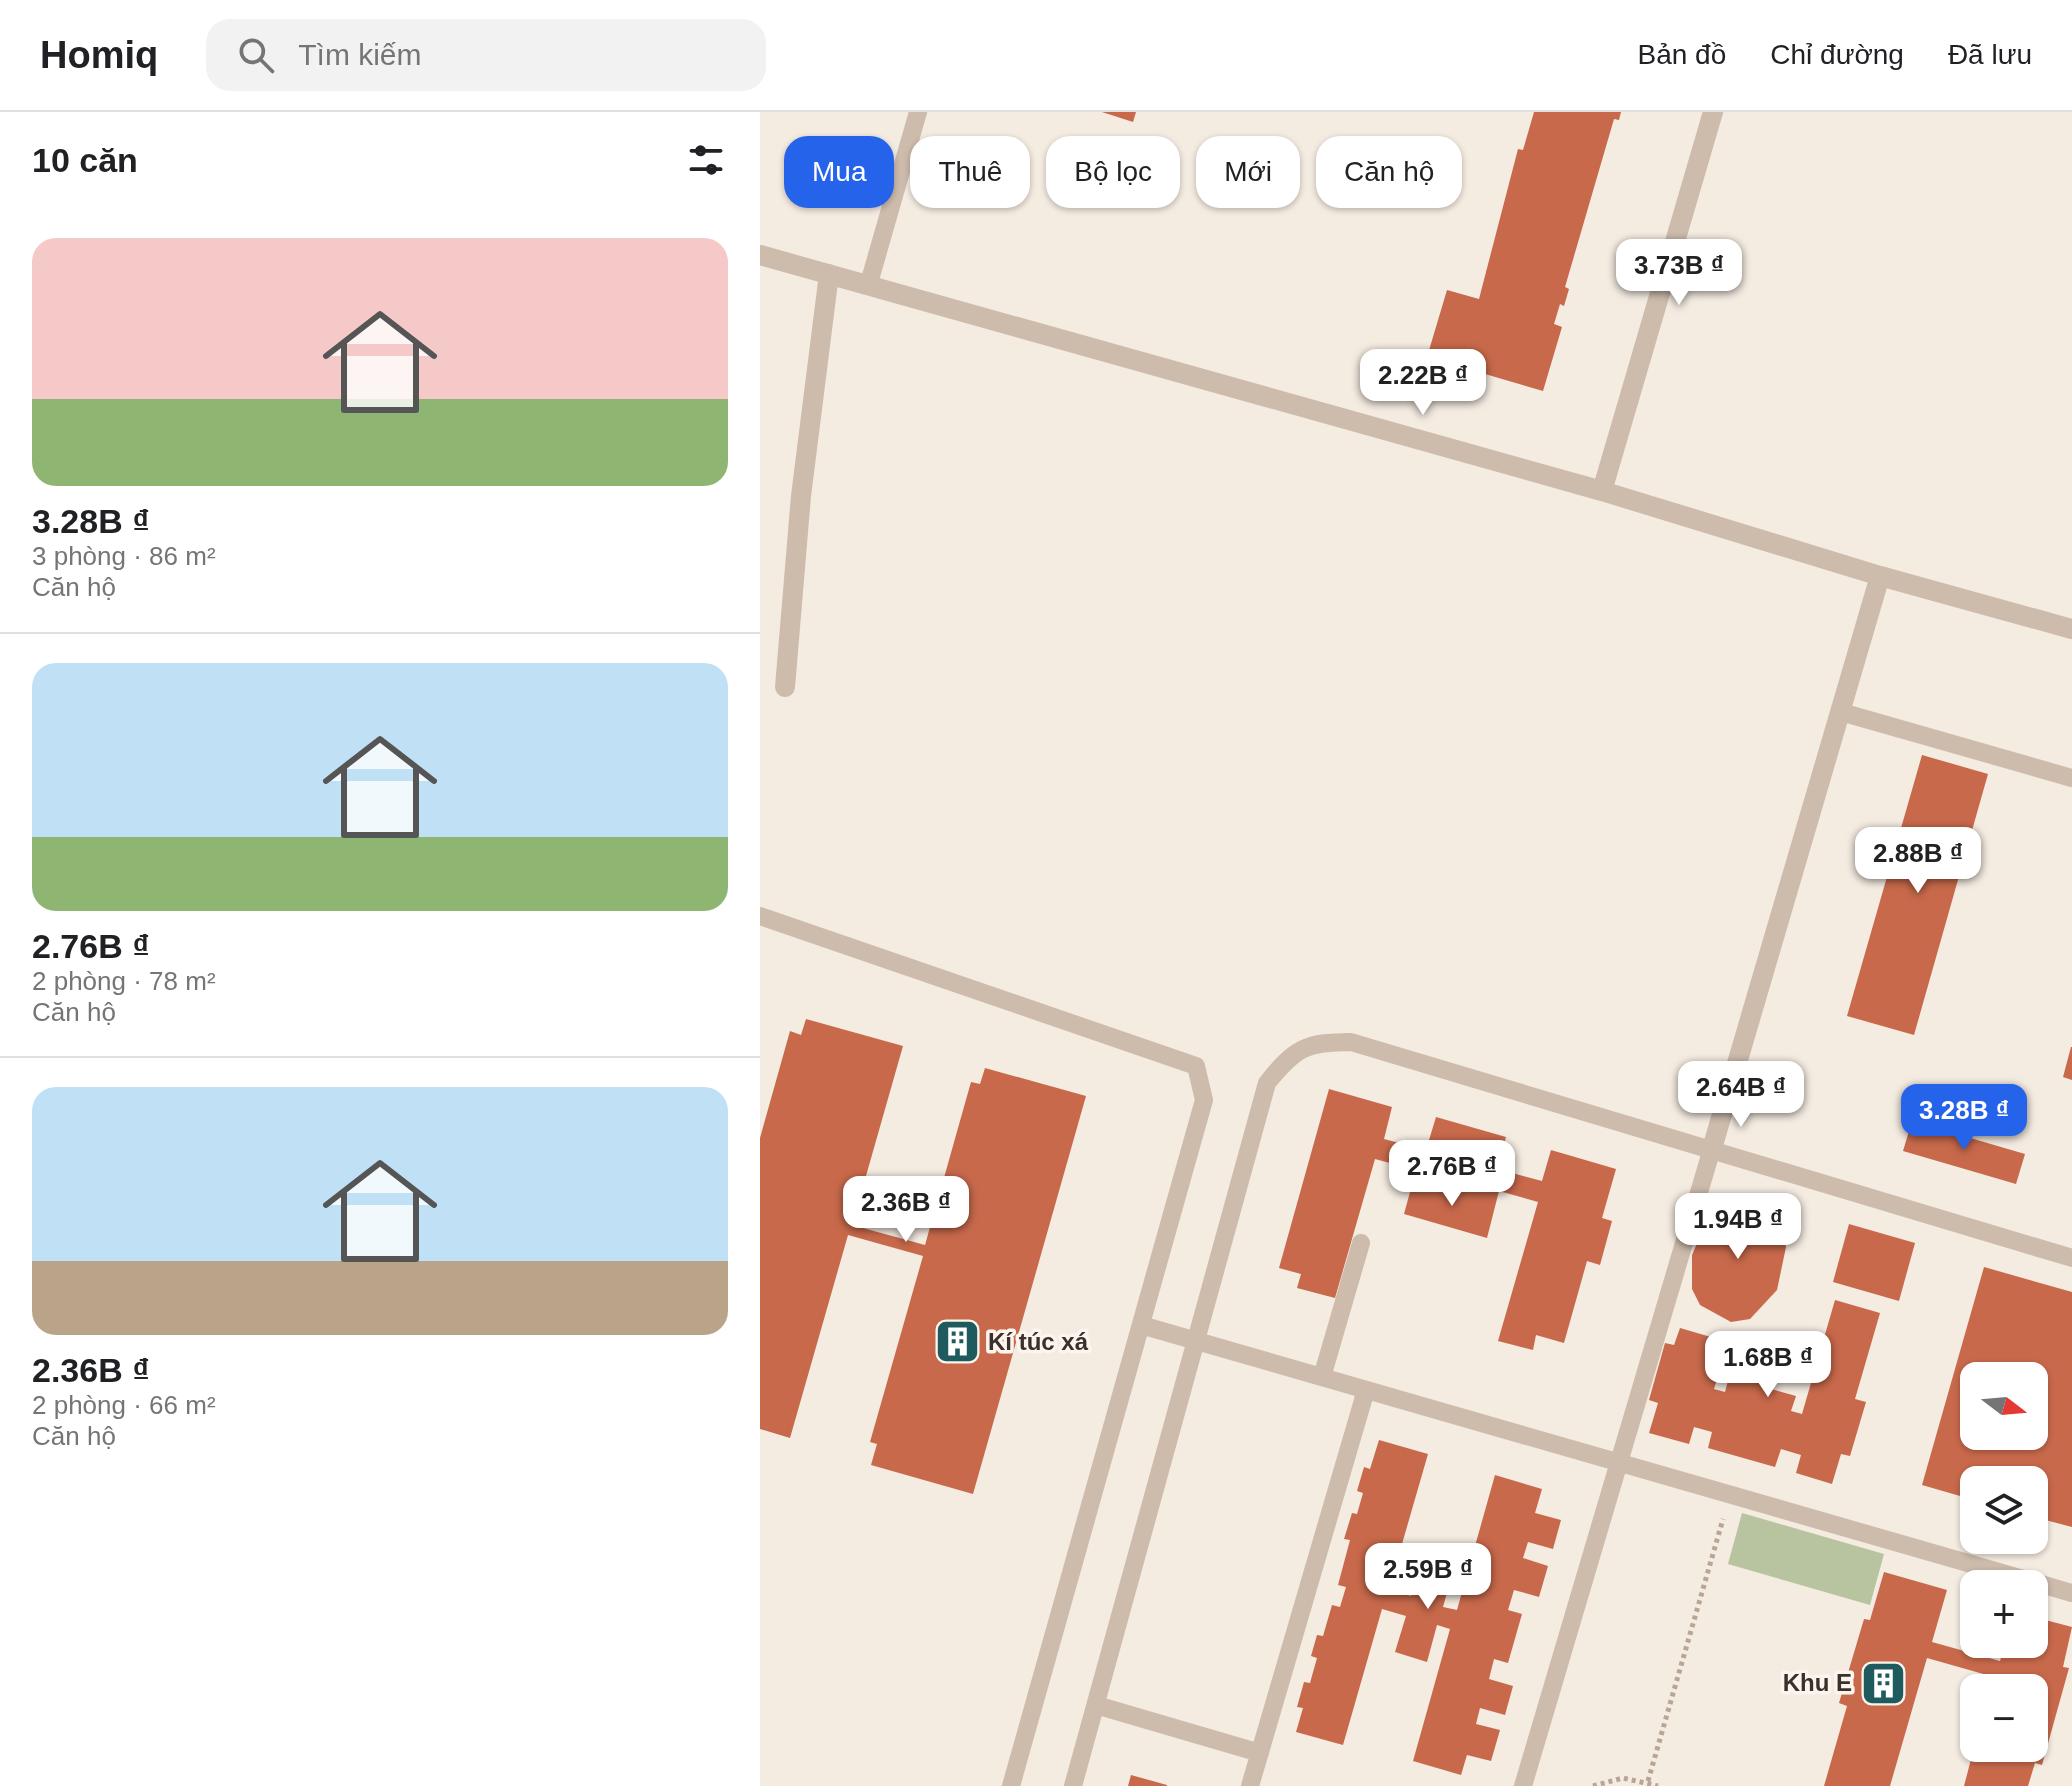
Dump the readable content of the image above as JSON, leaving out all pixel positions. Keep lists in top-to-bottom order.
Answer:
{
  "places": {
    "building": ["Kí túc xá", "Khu E"]
  },
  "north": "right",
  "page": {
    "header": "Homiq",
    "search": "Tìm kiếm",
    "nav": ["Bản đồ", "Chỉ đường", "Đã lưu"],
    "heading": "10 căn",
    "chip": [
      "Mua",
      "Thuê",
      "Bộ lọc",
      "Mới",
      "Căn hộ"
    ],
    "list": [
      {
        "name": "3.28B ₫",
        "note": "3 phòng · 86 m² · Căn hộ"
      },
      {
        "name": "2.76B ₫",
        "note": "2 phòng · 78 m² · Căn hộ"
      },
      {
        "name": "2.36B ₫",
        "note": "2 phòng · 66 m² · Căn hộ"
      }
    ],
    "price": [
      "3.73B ₫",
      "2.22B ₫",
      "2.88B ₫",
      "2.64B ₫",
      "3.28B ₫",
      "2.76B ₫",
      "2.36B ₫",
      "1.94B ₫",
      "1.68B ₫",
      "2.59B ₫"
    ],
    "map_buttons": ["+", "−"]
  }
}
